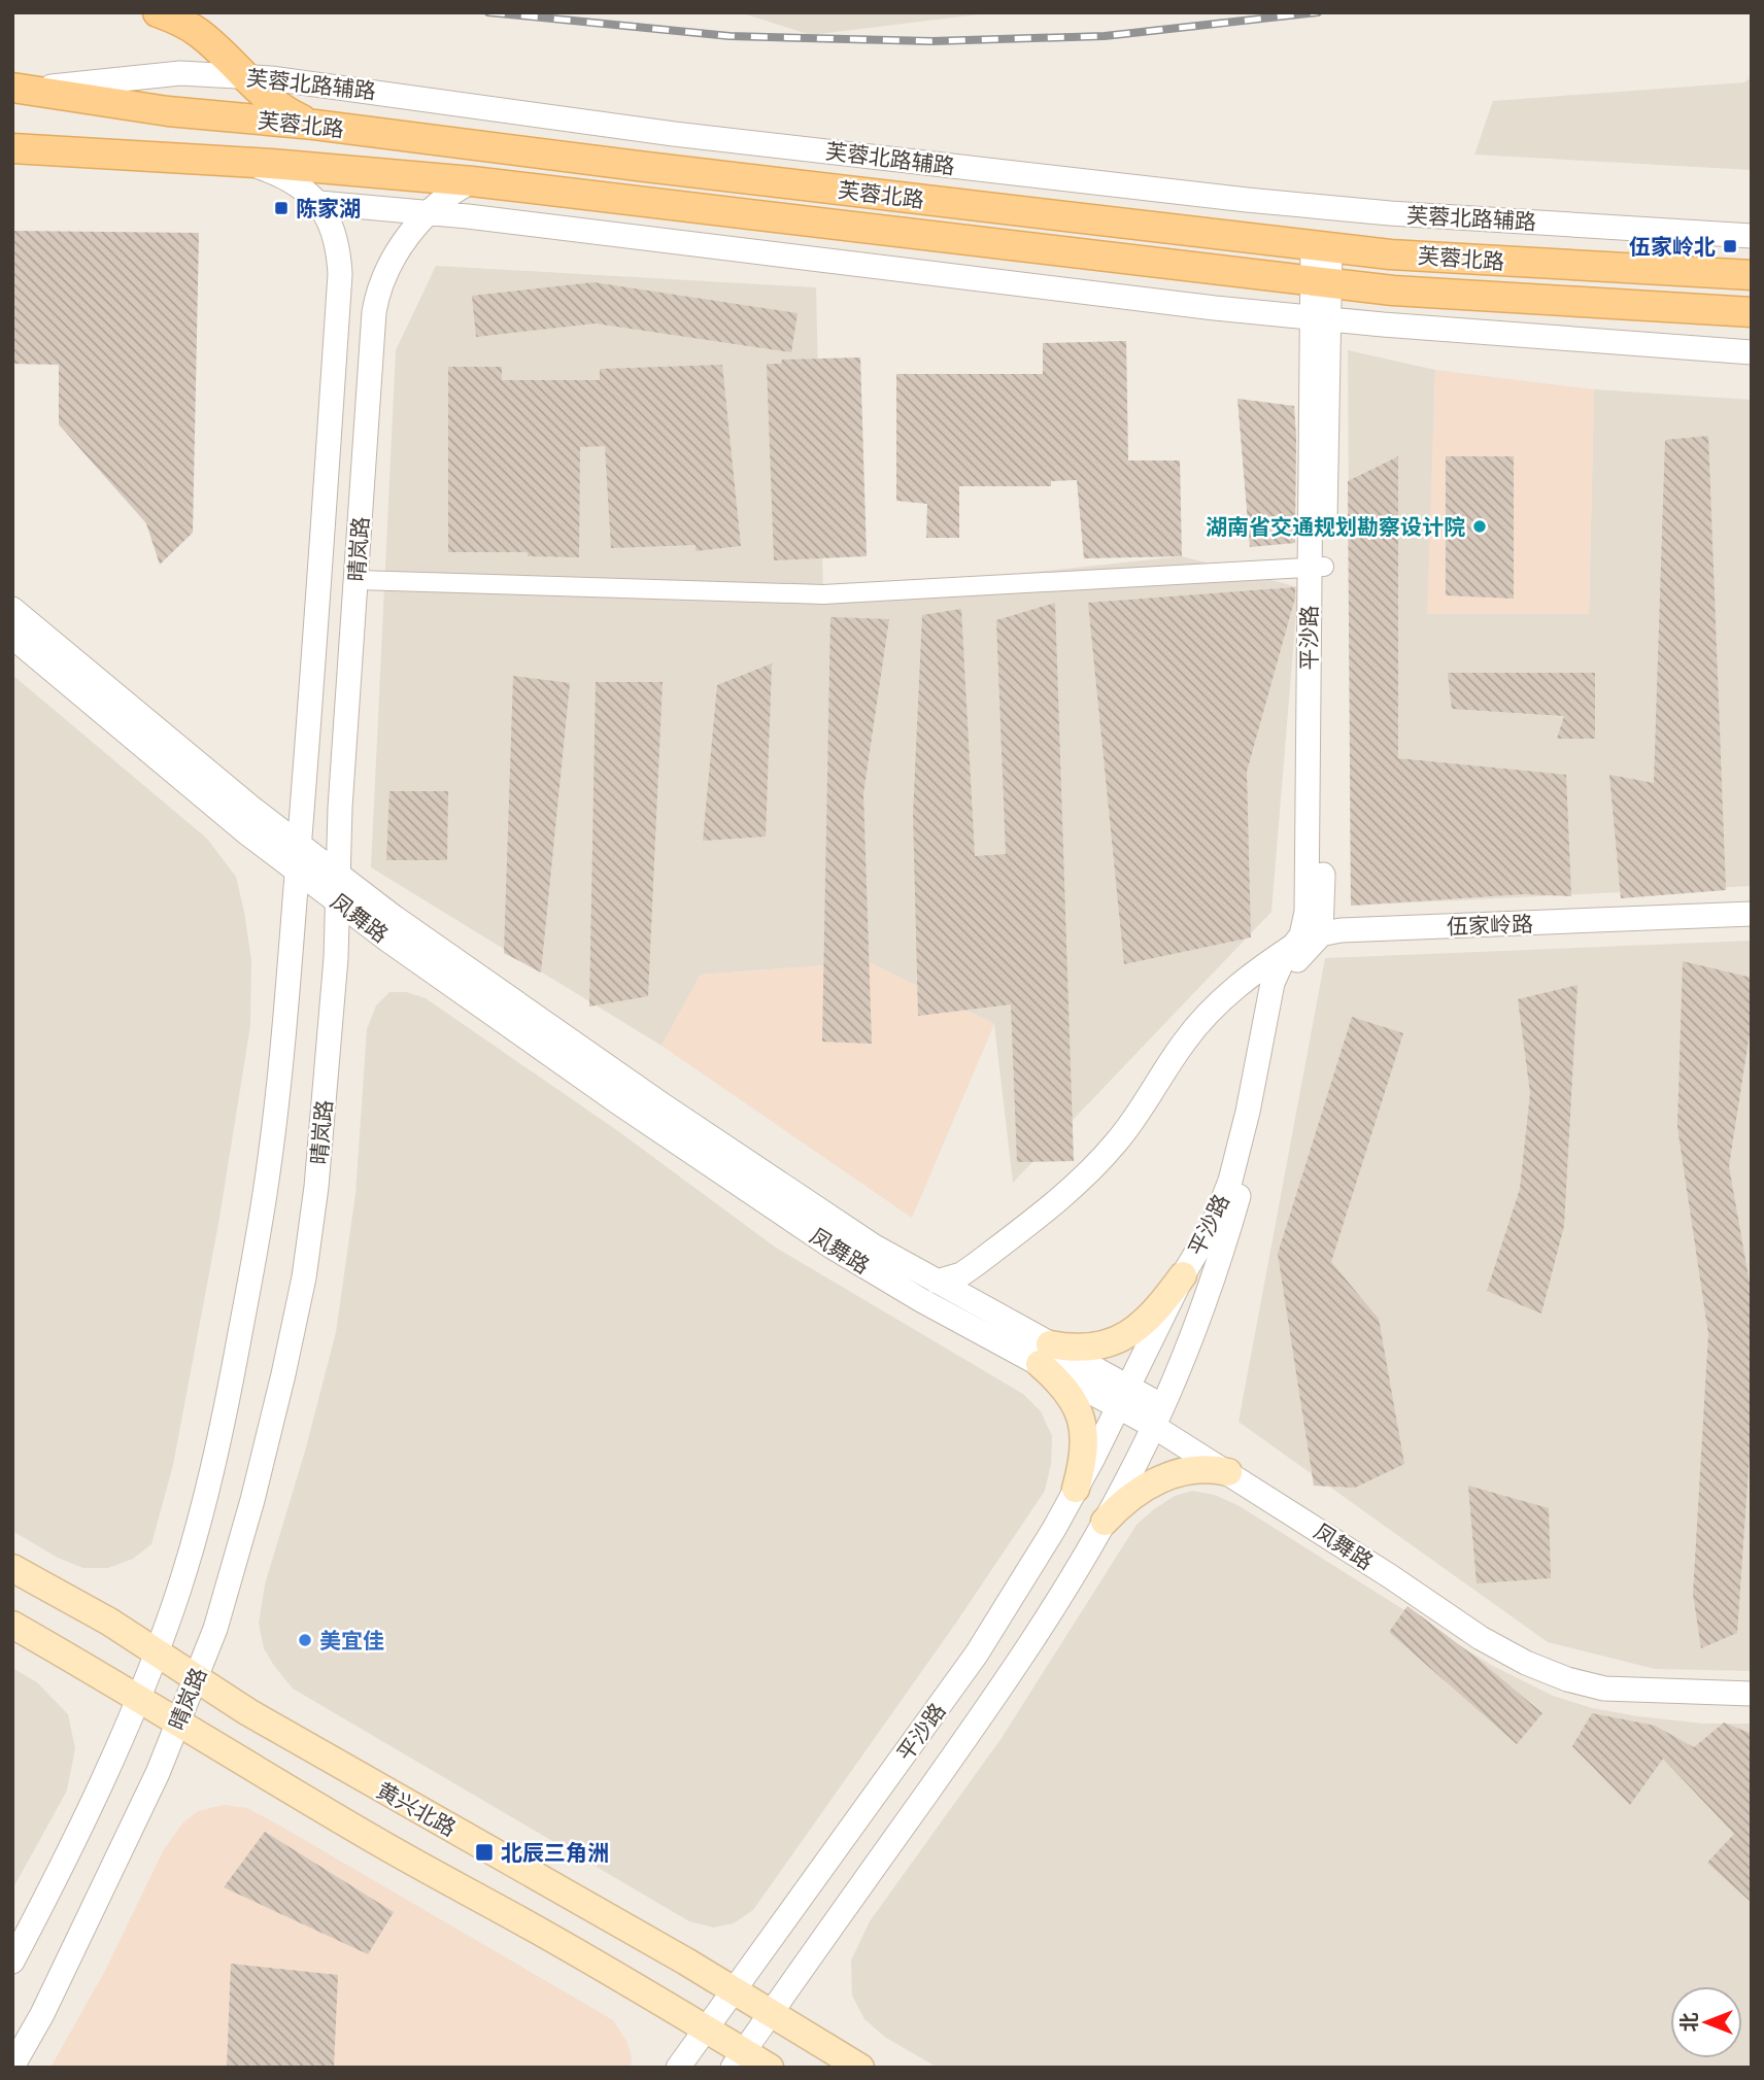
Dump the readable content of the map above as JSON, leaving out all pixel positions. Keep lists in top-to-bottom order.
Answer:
{
  "streets": {
    "main road": ["芙蓉北路", "黄兴北路"],
    "street": [
      "芙蓉北路辅路",
      "晴岚路",
      "平沙路",
      "凤舞路",
      "伍家岭路"
    ]
  },
  "crossings": [
    ["芙蓉北路辅路", "芙蓉北路"],
    ["芙蓉北路", "晴岚路"],
    ["芙蓉北路", "平沙路"],
    ["晴岚路", "凤舞路"],
    ["晴岚路", "黄兴北路"],
    ["平沙路", "凤舞路"],
    ["平沙路", "伍家岭路"],
    ["平沙路", "黄兴北路"],
    ["凤舞路", "伍家岭路"]
  ],
  "places": {
    "transit": ["陈家湖", "伍家岭北", "北辰三角洲"],
    "other": ["湖南省交通规划勘察设计院", "美宜佳"]
  },
  "north": "left"
}
